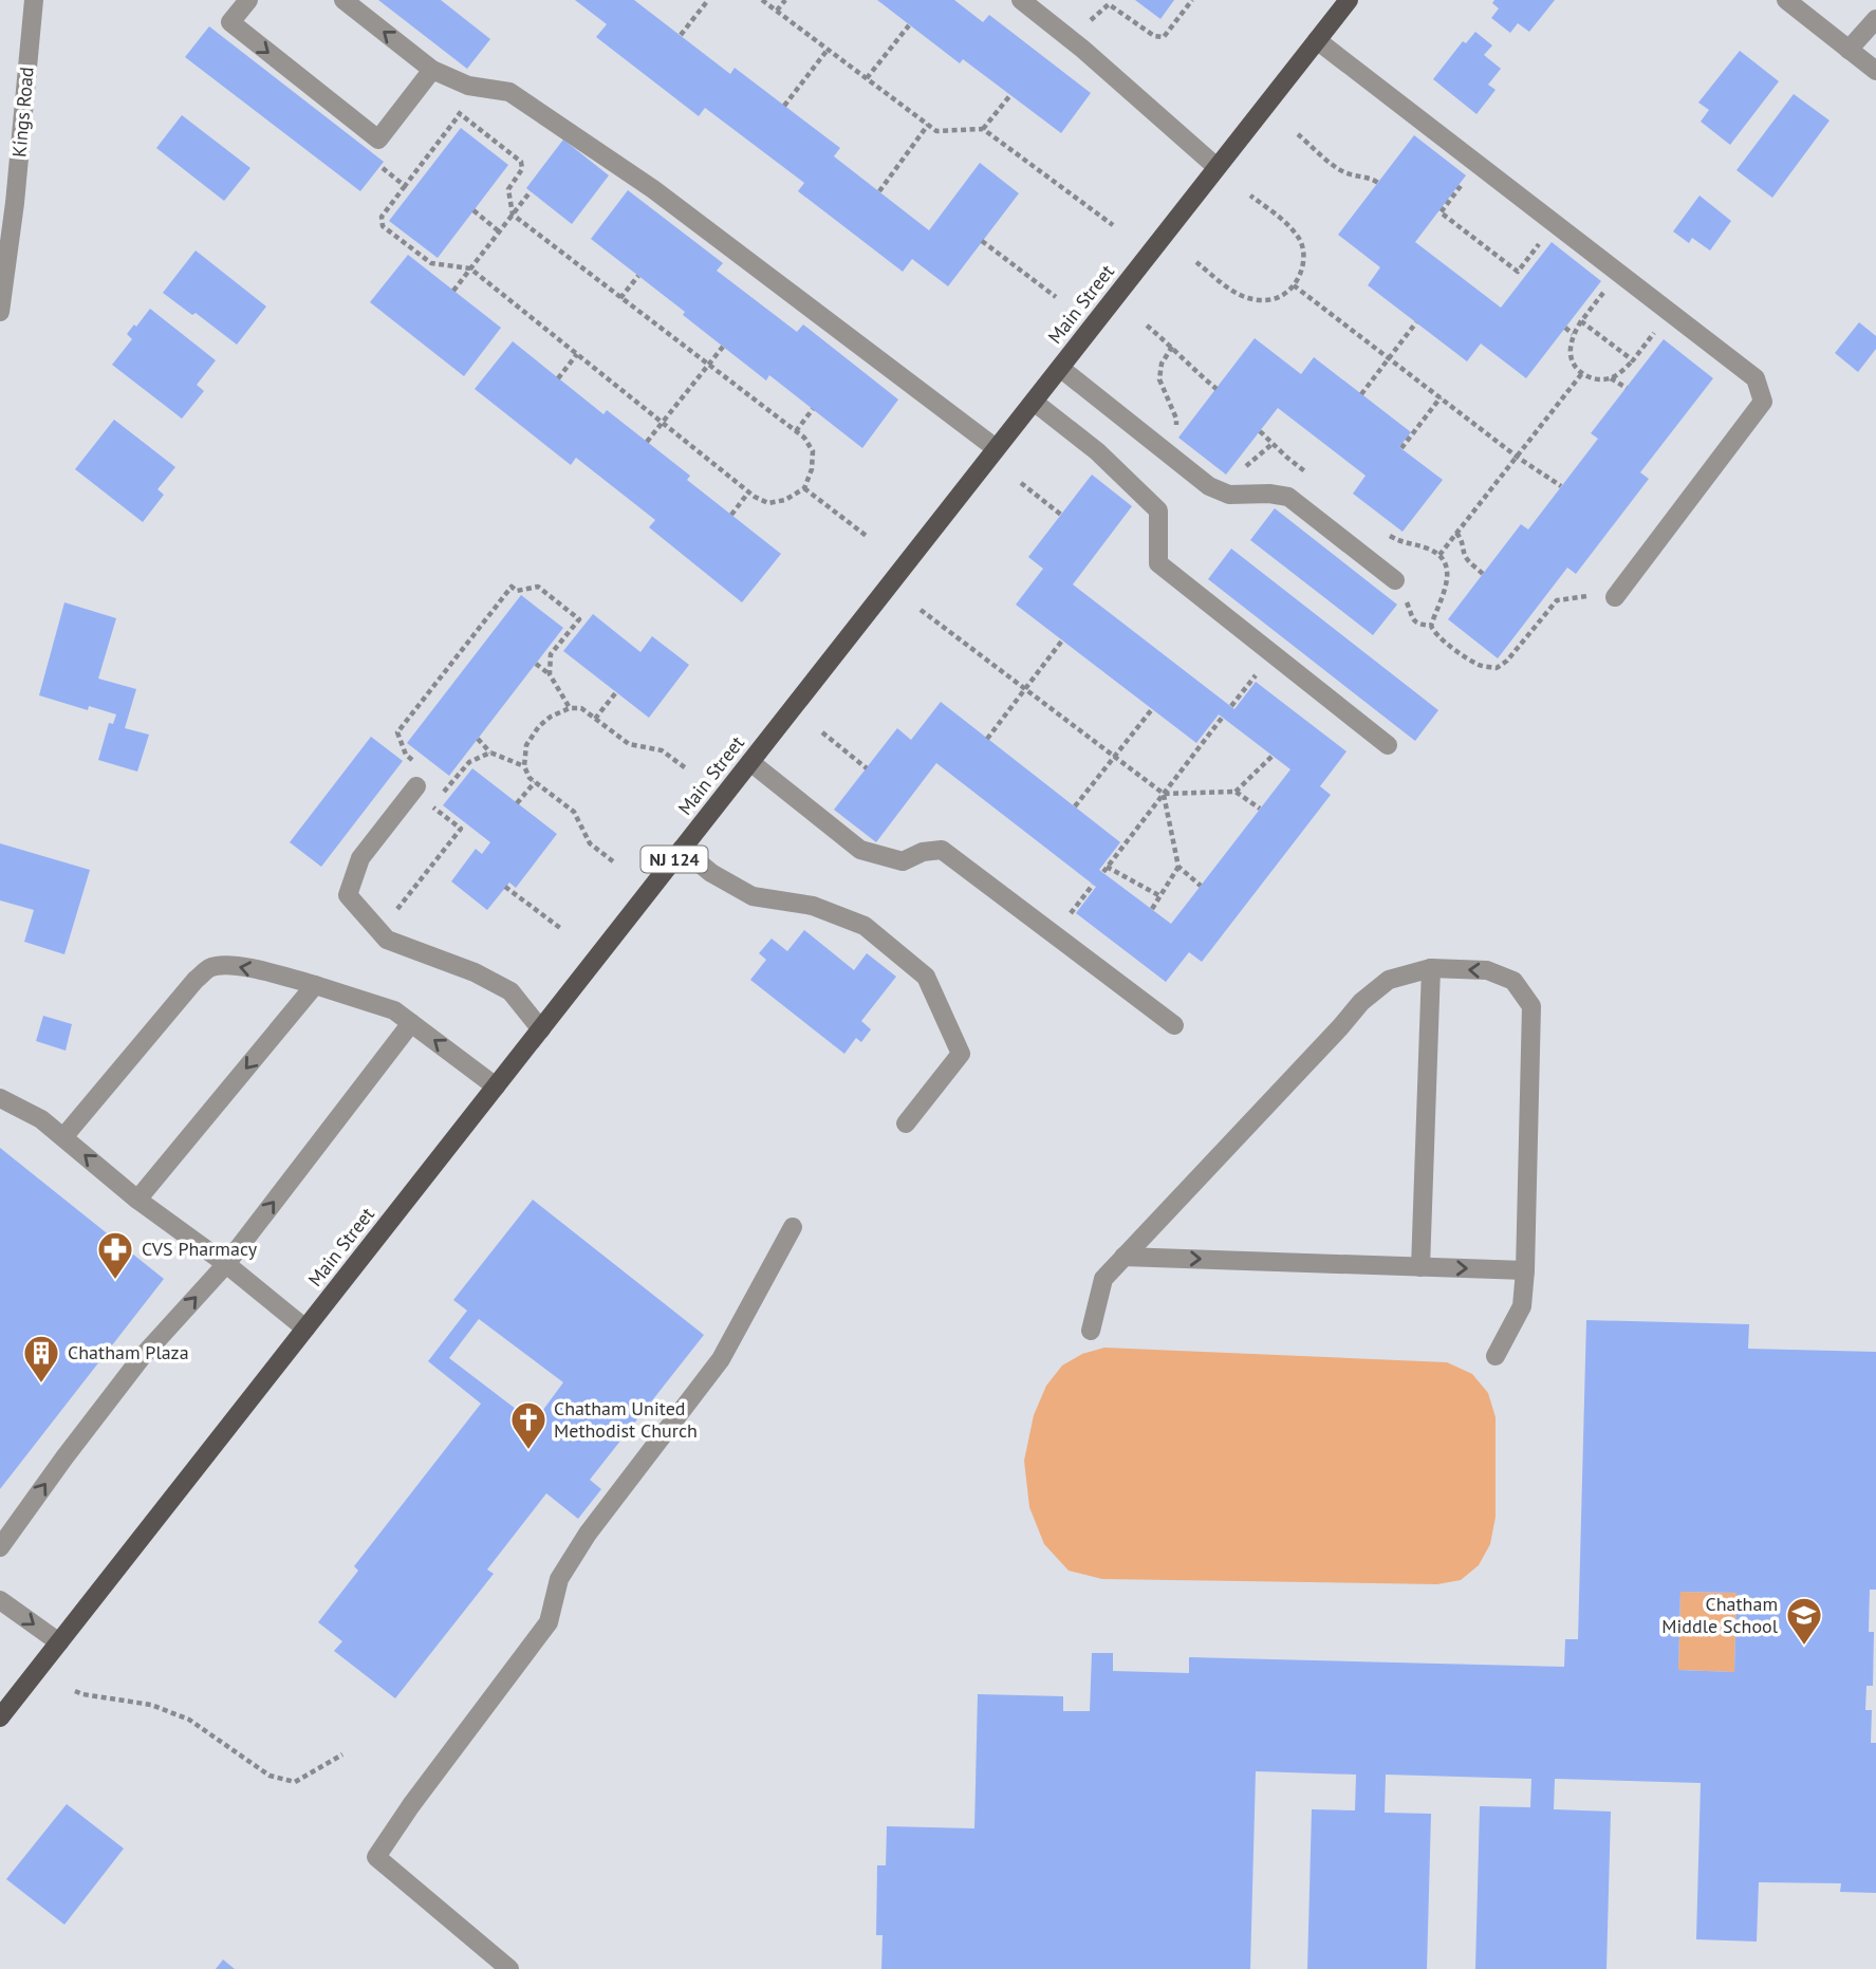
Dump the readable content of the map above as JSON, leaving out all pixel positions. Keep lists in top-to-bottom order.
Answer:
{
  "streets": {
    "main road": ["Main Street", "NJ 124"],
    "street": ["Kings Road"]
  },
  "places": {
    "pharmacy": ["CVS Pharmacy"],
    "building": ["Chatham Plaza"],
    "church": ["Chatham United Methodist Church"],
    "school or university": ["Chatham Middle School"]
  }
}
